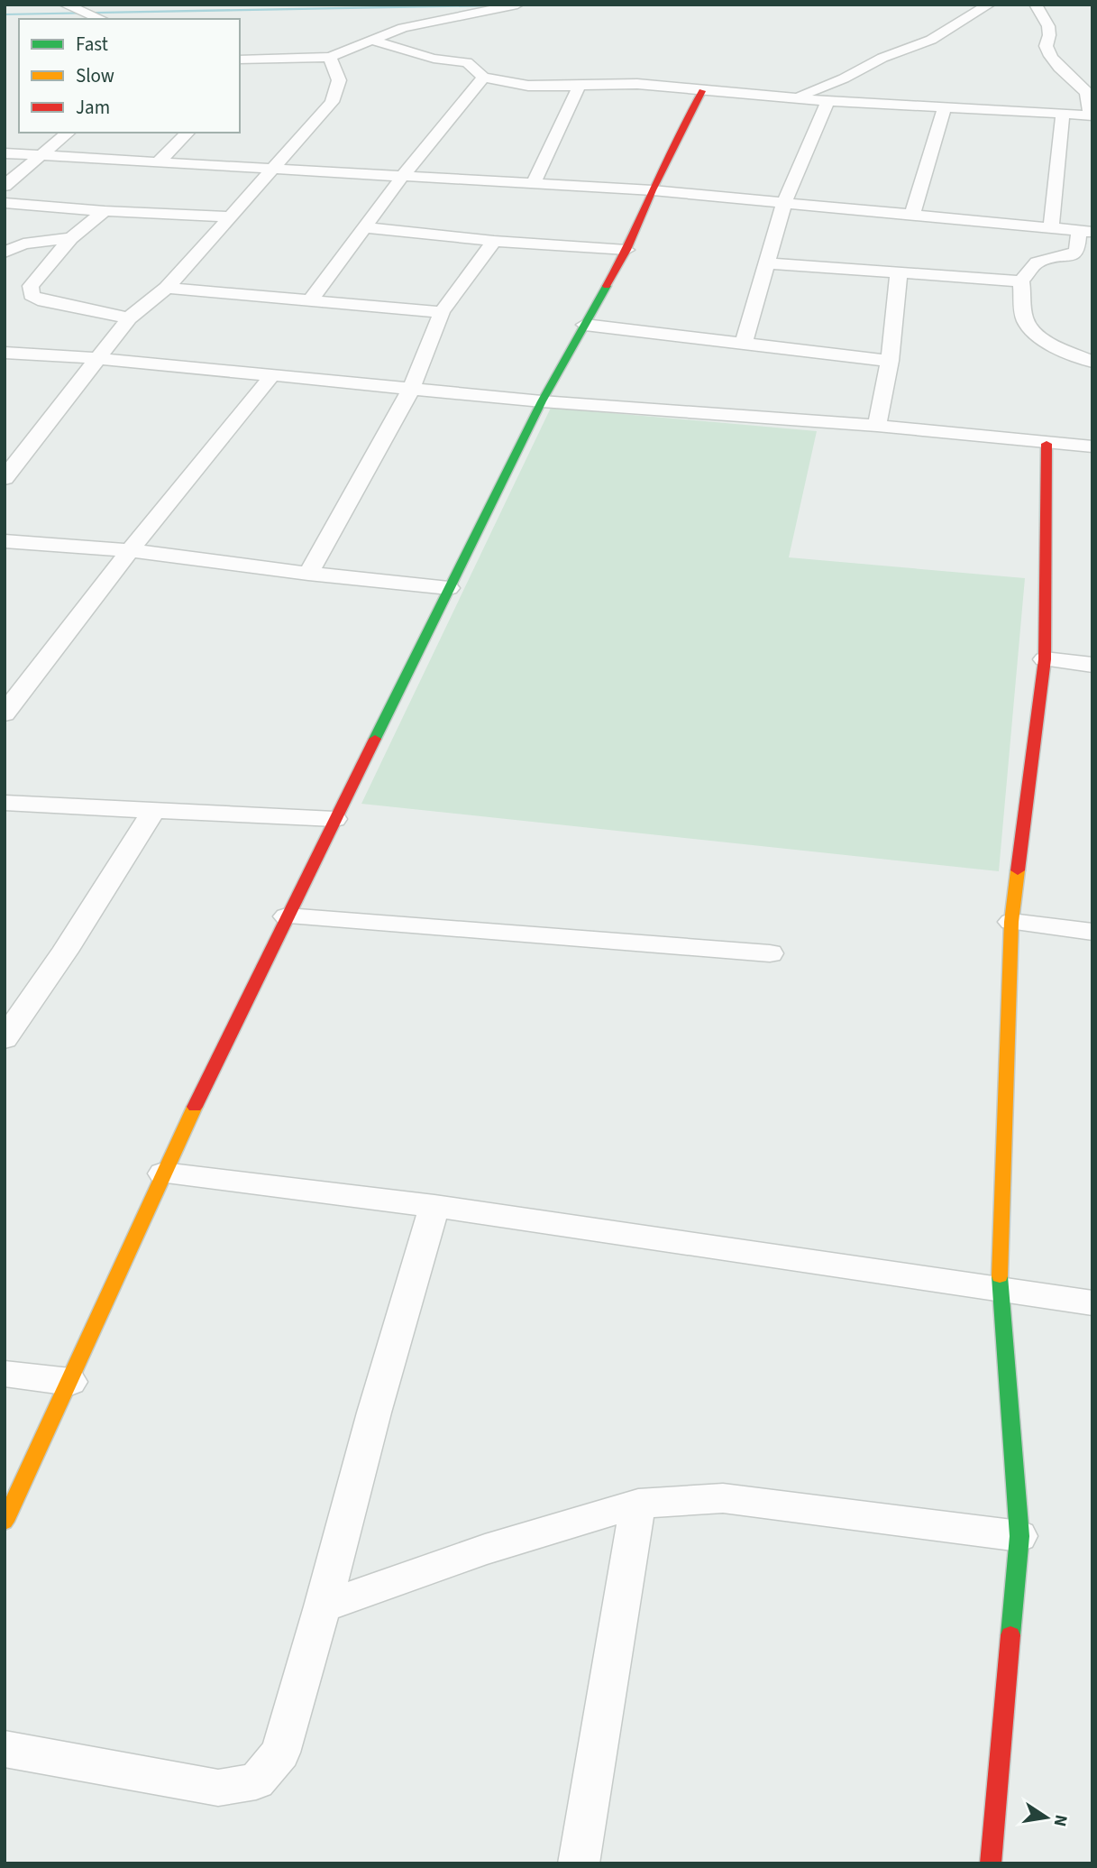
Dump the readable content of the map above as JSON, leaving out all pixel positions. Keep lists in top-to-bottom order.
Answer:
{
  "legend": ["Fast", "Slow", "Jam"],
  "north": "right"
}
